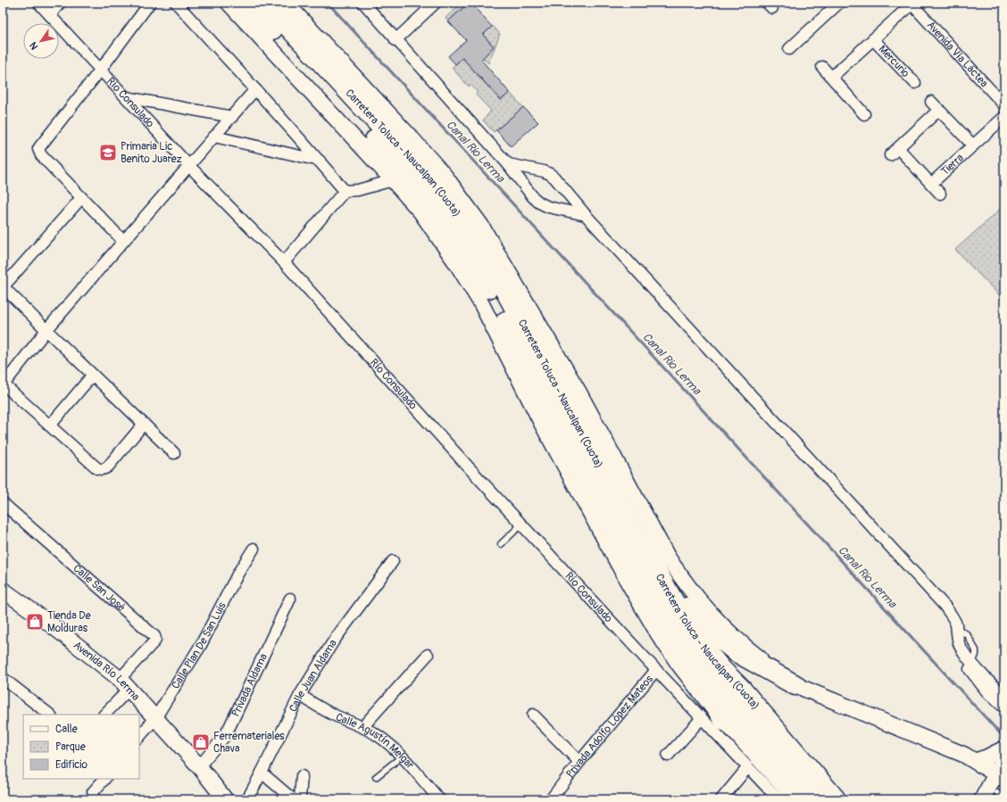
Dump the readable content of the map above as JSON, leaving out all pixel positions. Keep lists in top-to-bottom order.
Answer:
{
  "streets": {
    "highway": ["Carretera Toluca - Naucalpan (Cuota)"],
    "street": [
      "Avenida Vía Láctea",
      "Mercurio",
      "Río Consulado",
      "Tierra",
      "Calle San José",
      "Calle Plan De San Luis",
      "Avenida Río Lerma",
      "Calle Juan Aldama",
      "Privada Aldama",
      "Privada Adolfo López Mateos",
      "Calle Agustín Melgar"
    ]
  },
  "crossings": [
    ["Avenida Vía Láctea", "Mercurio"],
    ["Río Consulado", "Privada Adolfo López Mateos"],
    ["Calle San José", "Avenida Río Lerma"],
    ["Calle Plan De San Luis", "Avenida Río Lerma"],
    ["Avenida Río Lerma", "Privada Aldama"],
    ["Calle Juan Aldama", "Calle Agustín Melgar"]
  ],
  "water": ["Canal Rio Lerma"],
  "places": {
    "school or university": ["Primaria Lic Benito Juarez"],
    "shop": ["Tienda De Molduras", "Ferremateriales Chava"]
  },
  "legend": ["Calle", "Parque", "Edificio"],
  "north": "bottom left"
}
